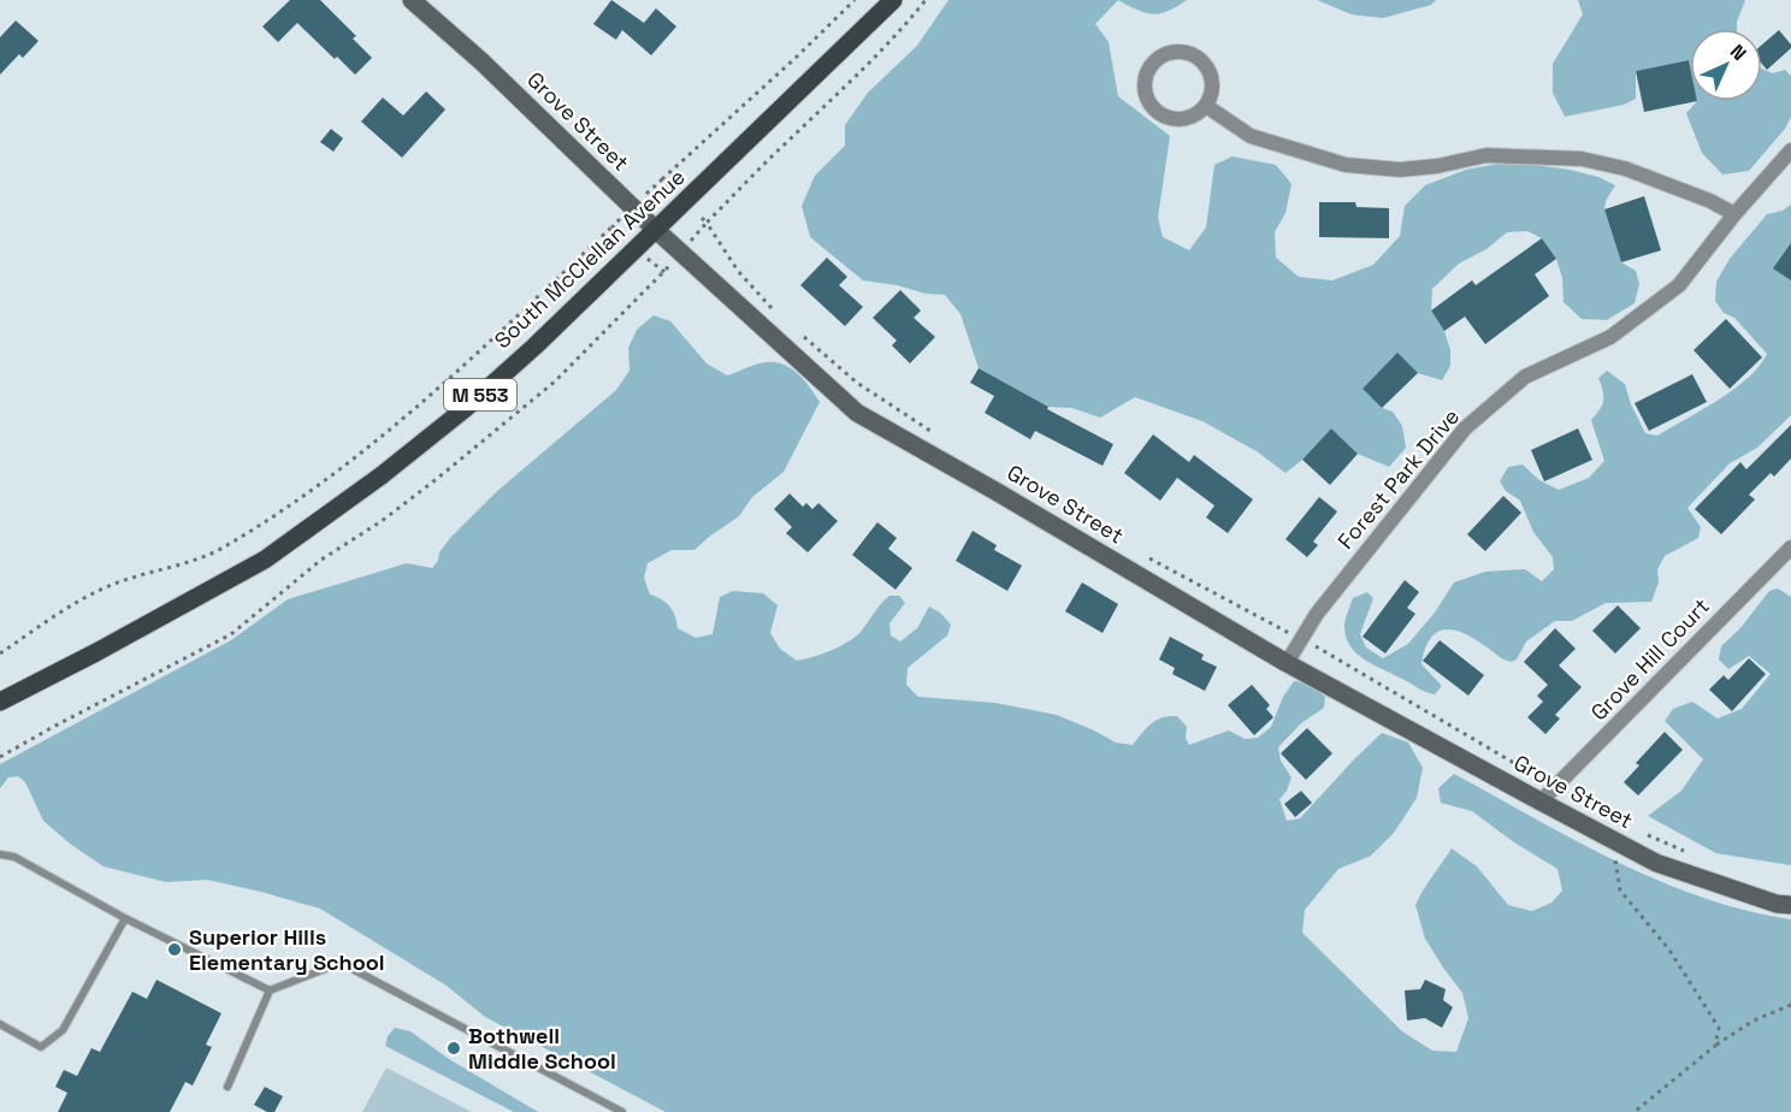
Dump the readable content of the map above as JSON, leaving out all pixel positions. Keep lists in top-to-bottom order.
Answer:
{
  "streets": {
    "main road": ["Grove Street", "South McClellan Avenue", "M 553"],
    "street": ["Forest Park Drive", "Grove Hill Court"]
  },
  "crossings": [
    ["Grove Street", "South McClellan Avenue"],
    ["Grove Street", "Forest Park Drive"],
    ["Grove Street", "Grove Hill Court"]
  ],
  "places": ["Superior Hills Elementary School", "Bothwell Middle School"],
  "north": "top right"
}
